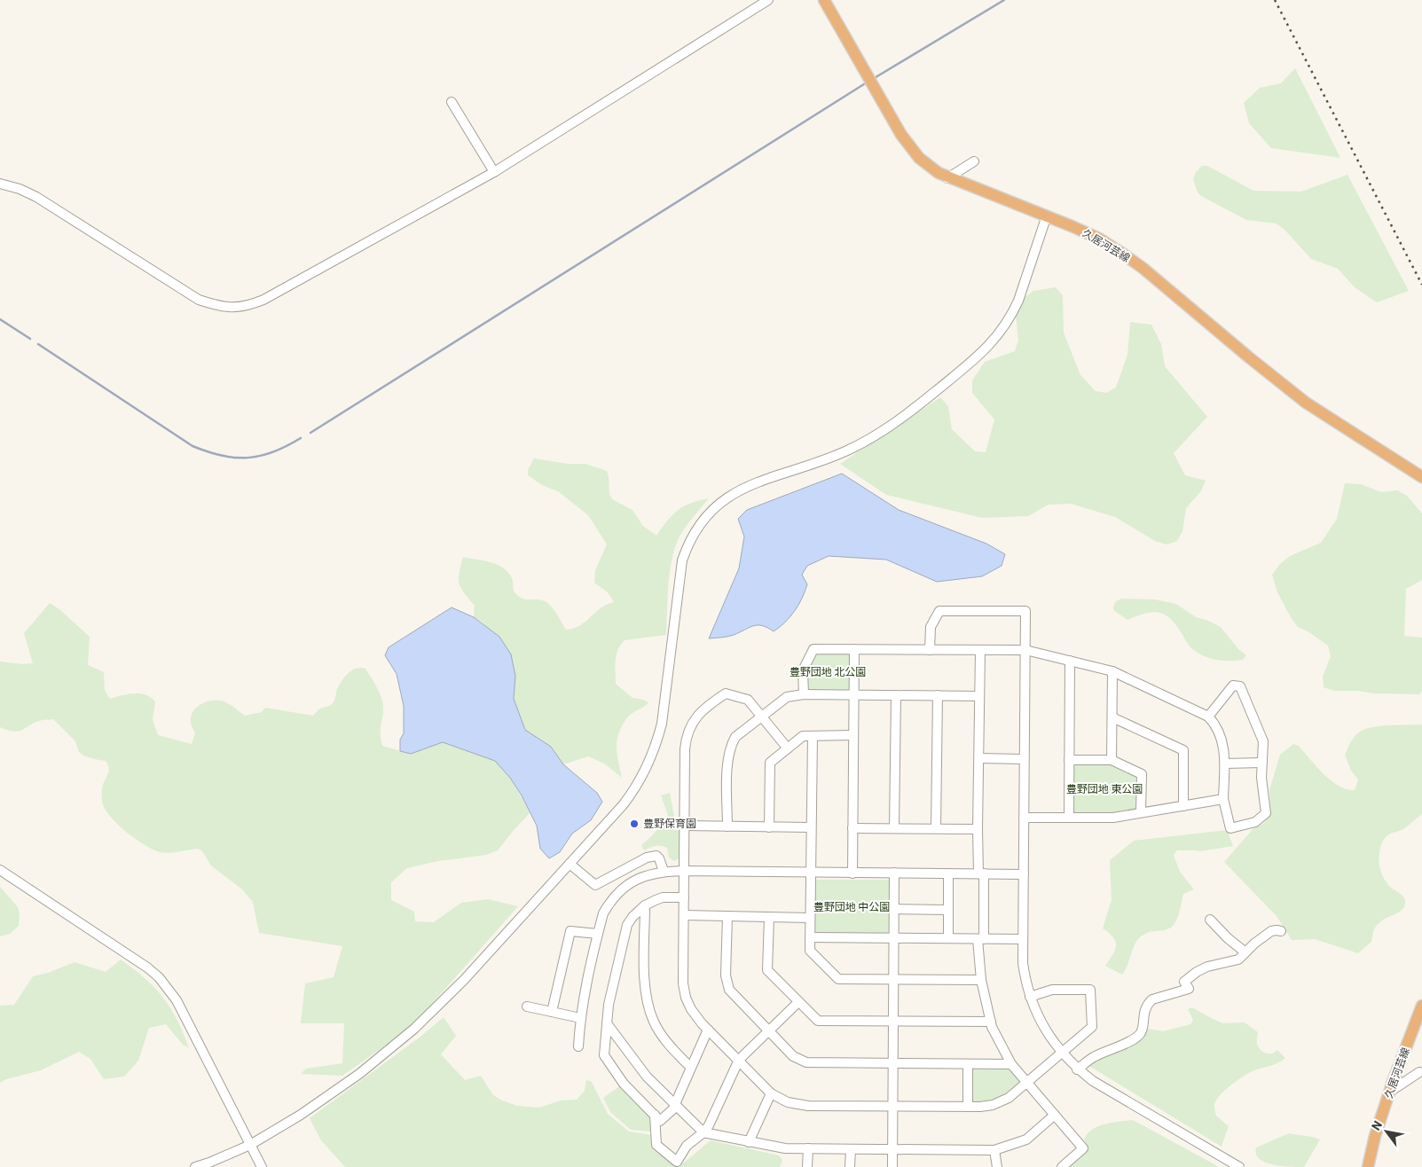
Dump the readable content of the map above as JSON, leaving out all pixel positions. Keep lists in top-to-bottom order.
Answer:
{
  "streets": {
    "main road": ["久居河芸線"]
  },
  "parks": ["豊野団地 北公園", "豊野団地 東公園", "豊野団地 中公園"],
  "places": ["豊野保育園"],
  "north": "top left"
}
